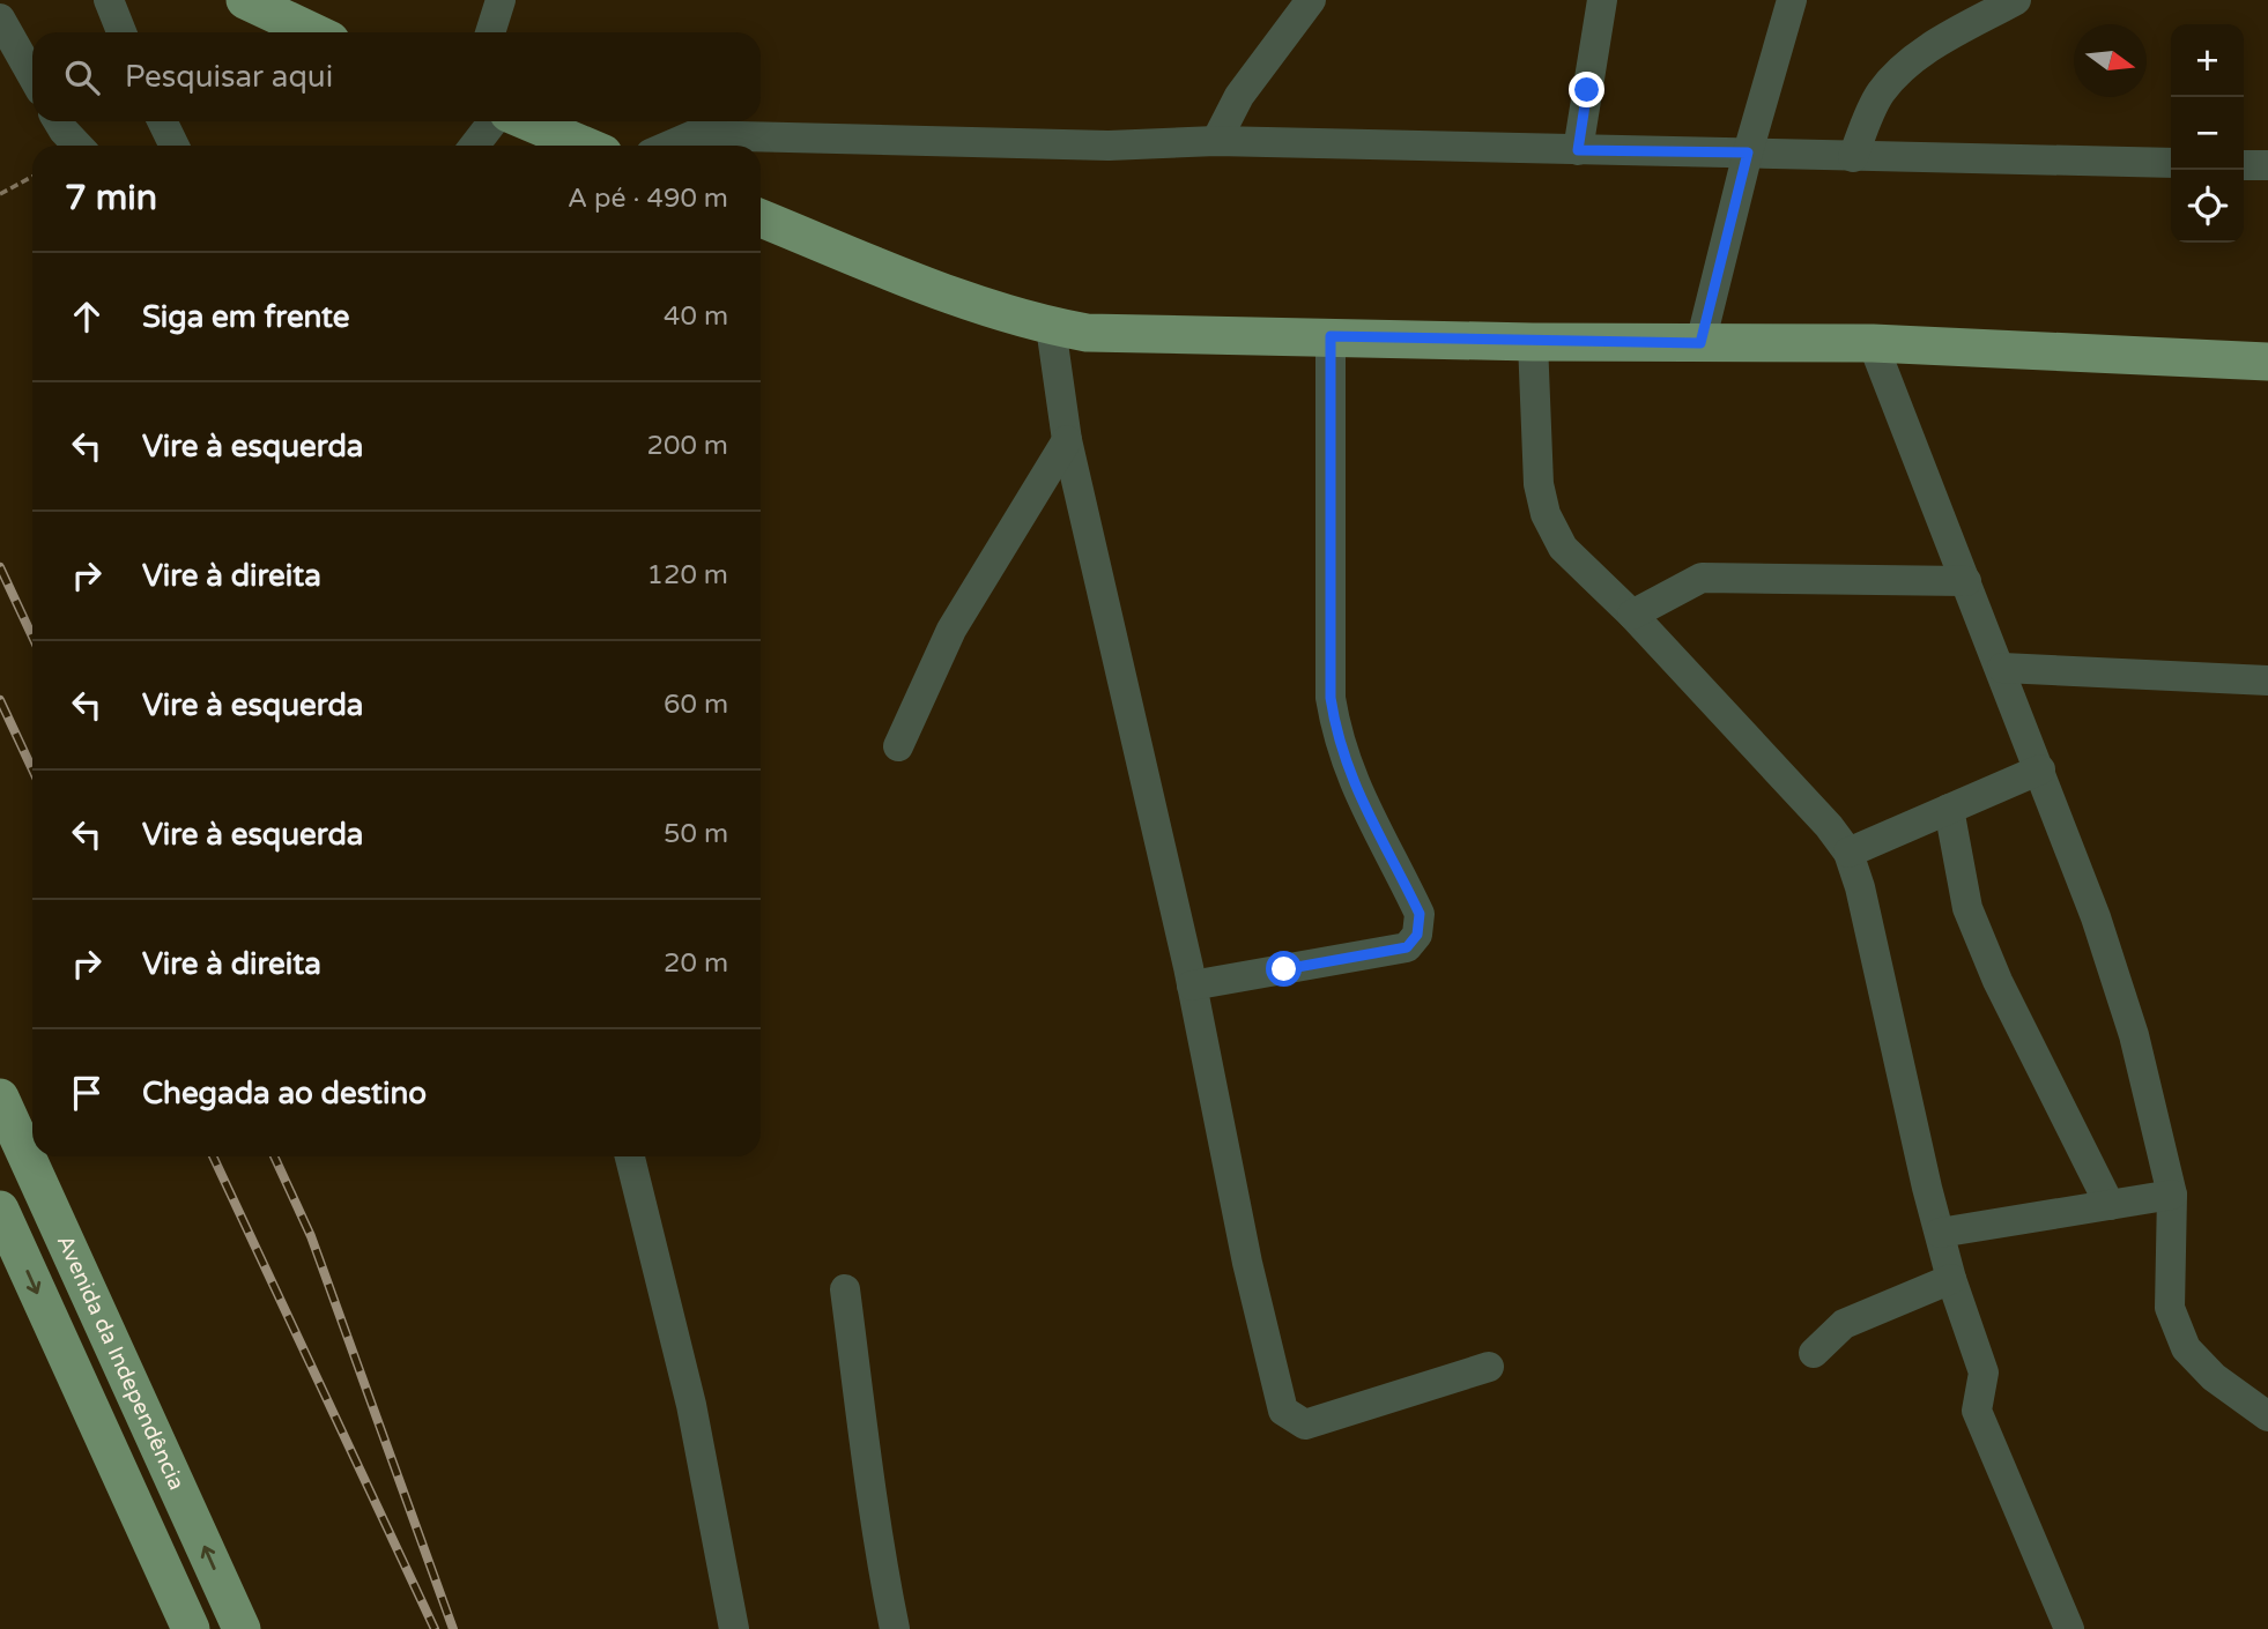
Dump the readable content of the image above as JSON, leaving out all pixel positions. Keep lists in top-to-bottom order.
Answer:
{
  "streets": {
    "main road": ["Avenida da Independência"]
  },
  "north": "right",
  "page": {
    "map_buttons": ["+", "−"],
    "search": "Pesquisar aqui",
    "heading": ["7 min", "A pé · 490 m"],
    "list": [
      ["Siga em frente", "40 m"],
      ["Vire à esquerda", "200 m"],
      ["Vire à direita", "120 m"],
      ["Vire à esquerda", "60 m"],
      ["Vire à esquerda", "50 m"],
      ["Vire à direita", "20 m"],
      "Chegada ao destino"
    ]
  }
}
